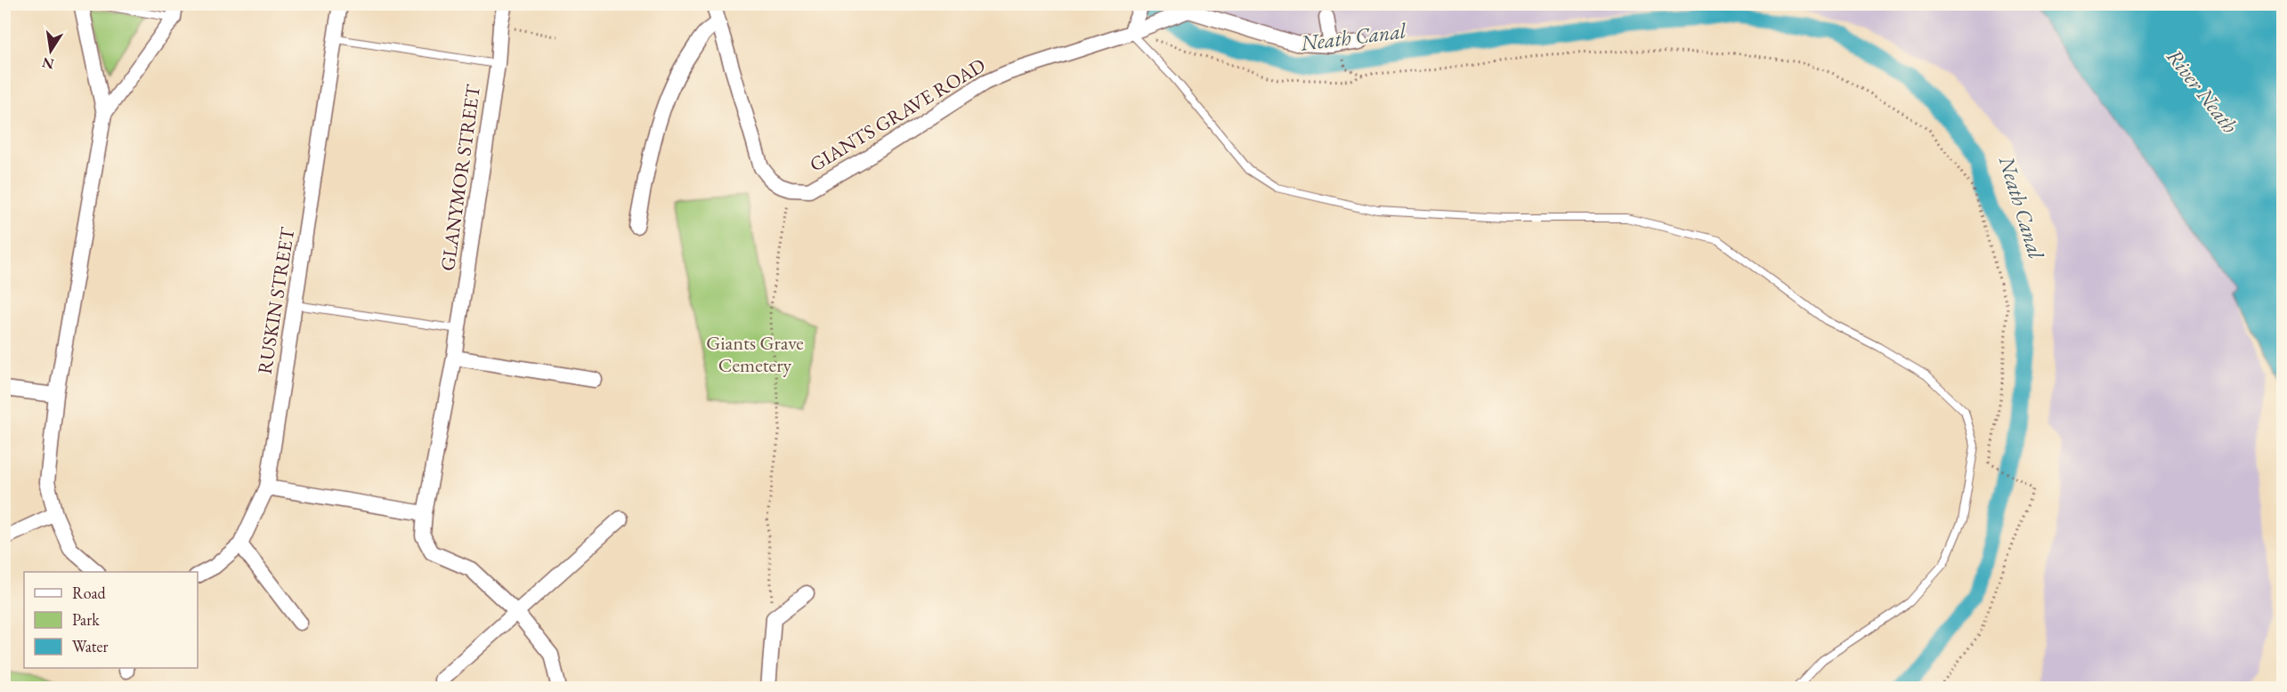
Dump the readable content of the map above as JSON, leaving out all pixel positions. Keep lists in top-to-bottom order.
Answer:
{
  "streets": {
    "street": ["GIANTS GRAVE ROAD", "GLANYMOR STREET", "RUSKIN STREET"]
  },
  "water": ["Neath Canal", "River Neath"],
  "parks": ["Giants Grave Cemetery"],
  "legend": ["Road", "Park", "Water"],
  "north": "bottom"
}
